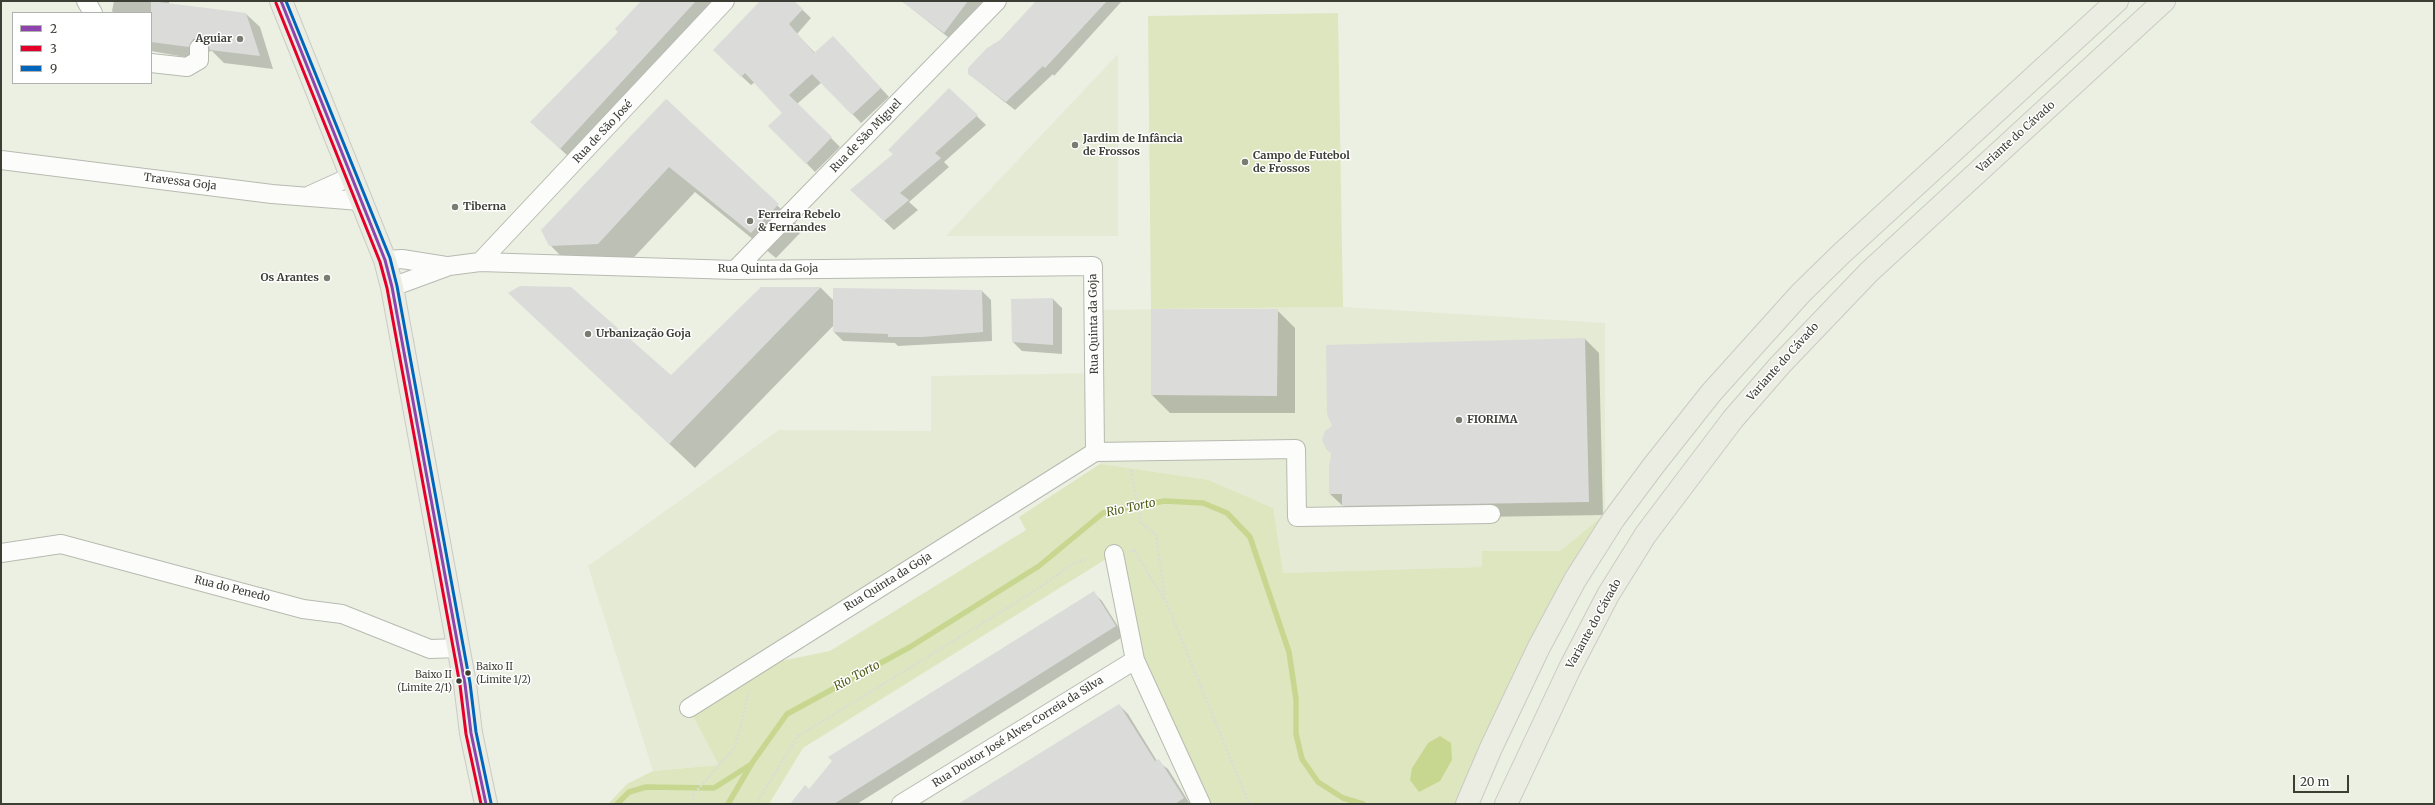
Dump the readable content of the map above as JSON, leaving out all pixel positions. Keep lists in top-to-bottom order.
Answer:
{
  "streets": {
    "main road": ["Variante do Cávado"],
    "street": [
      "Rua de São José",
      "Rua de São Miguel",
      "Travessa Goja",
      "Rua Quinta da Goja",
      "Rua do Penedo",
      "Rua Doutor José Alves Correia da Silva"
    ]
  },
  "crossings": [
    ["Rua de São José", "Rua Quinta da Goja"],
    ["Rua de São Miguel", "Rua Quinta da Goja"]
  ],
  "water": ["Rio Torto"],
  "places": [
    "Aguiar",
    "Jardim de Infância de Frossos",
    "Campo de Futebol de Frossos",
    "Tiberna",
    "Ferreira Rebelo & Fernandes",
    "Os Arantes",
    "Urbanização Goja",
    "FIORIMA",
    "Baixo II (Limite 1/2)",
    "Baixo II (Limite 2/1)"
  ],
  "lines": ["transit line 2", "transit line 9", "transit line 3"],
  "legend": ["2", "3", "9"],
  "scale_bar": "20 m"
}
